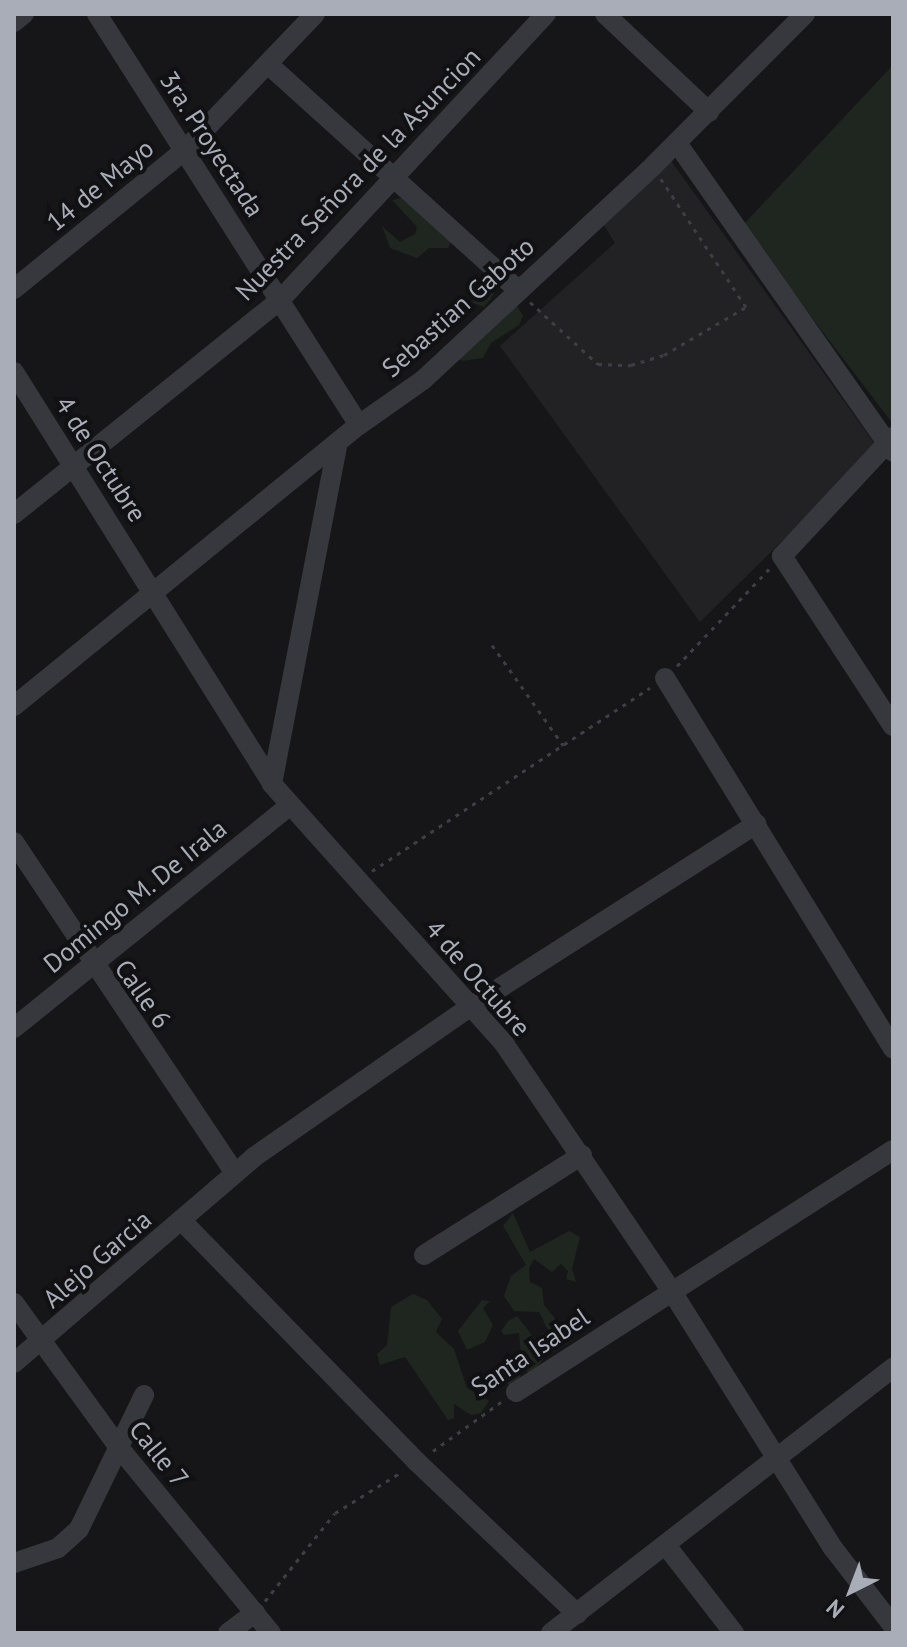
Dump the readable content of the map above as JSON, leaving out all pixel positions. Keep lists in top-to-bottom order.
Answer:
{
  "streets": {
    "street": [
      "3ra. Proyectada",
      "Nuestra Señora de la Asuncion",
      "14 de Mayo",
      "Sebastian Gaboto",
      "4 de Octubre",
      "Domingo M. De Irala",
      "Calle 6",
      "Alejo Garcia",
      "Santa Isabel",
      "Calle 7"
    ]
  },
  "crossings": [
    ["3ra. Proyectada", "Nuestra Señora de la Asuncion"],
    ["3ra. Proyectada", "14 de Mayo"],
    ["3ra. Proyectada", "Sebastian Gaboto"],
    ["Nuestra Señora de la Asuncion", "4 de Octubre"],
    ["Sebastian Gaboto", "4 de Octubre"],
    ["4 de Octubre", "Domingo M. De Irala"],
    ["4 de Octubre", "Alejo Garcia"],
    ["4 de Octubre", "Santa Isabel"],
    ["Domingo M. De Irala", "Calle 6"],
    ["Calle 6", "Alejo Garcia"],
    ["Alejo Garcia", "Calle 7"],
    ["Santa Isabel", "Calle 7"]
  ],
  "north": "bottom left"
}
